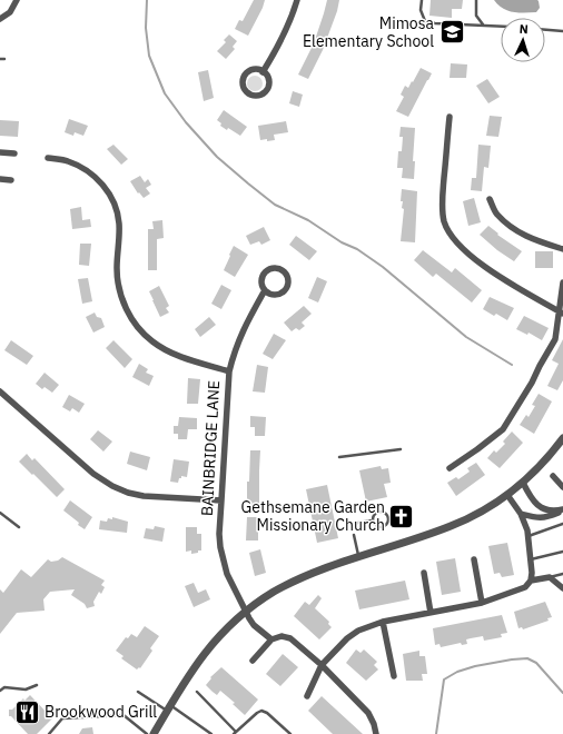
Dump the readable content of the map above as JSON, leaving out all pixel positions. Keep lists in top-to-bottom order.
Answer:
{
  "streets": {
    "street": ["BAINBRIDGE LANE"]
  },
  "places": {
    "school or university": ["Mimosa Elementary School"],
    "church": ["Gethsemane Garden Missionary Church"],
    "restaurant": ["Brookwood Grill"]
  },
  "north": "top"
}
